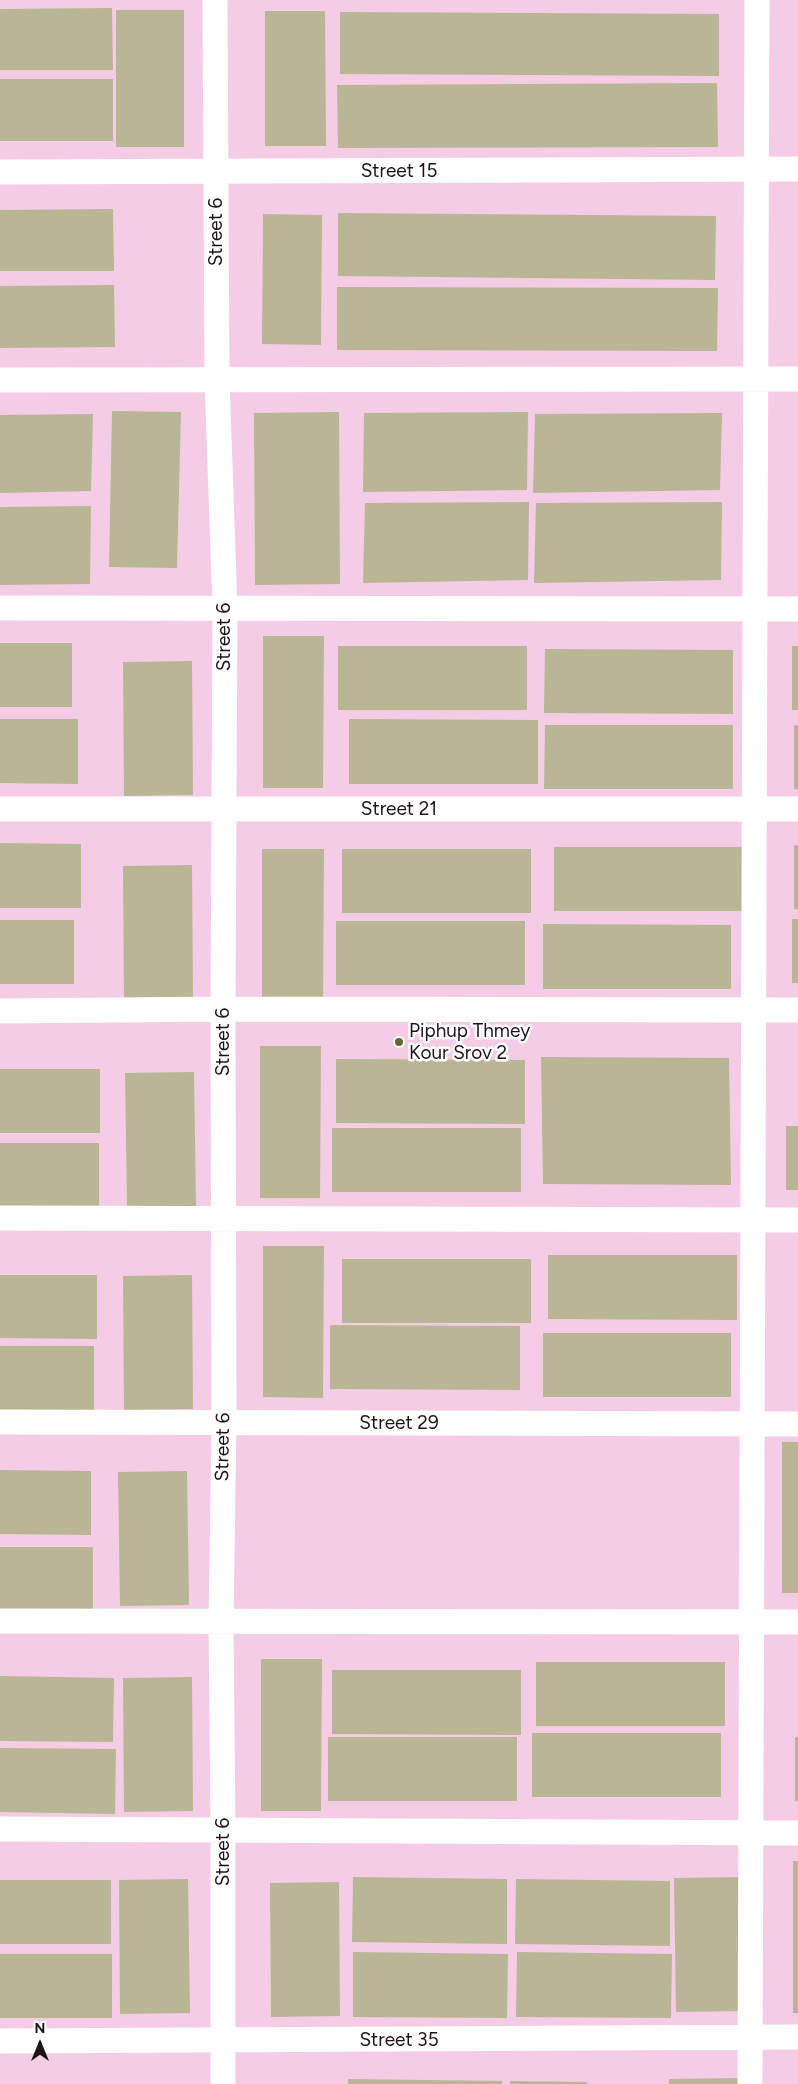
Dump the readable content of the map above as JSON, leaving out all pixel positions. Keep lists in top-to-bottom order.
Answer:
{
  "streets": {
    "street": [
      "Street 15",
      "Street 6",
      "Street 21",
      "Street 29",
      "Street 35"
    ]
  },
  "crossings": [
    ["Street 15", "Street 6"],
    ["Street 6", "Street 21"],
    ["Street 6", "Street 29"],
    ["Street 6", "Street 35"]
  ],
  "places": ["Piphup Thmey Kour Srov 2"],
  "north": "top"
}
